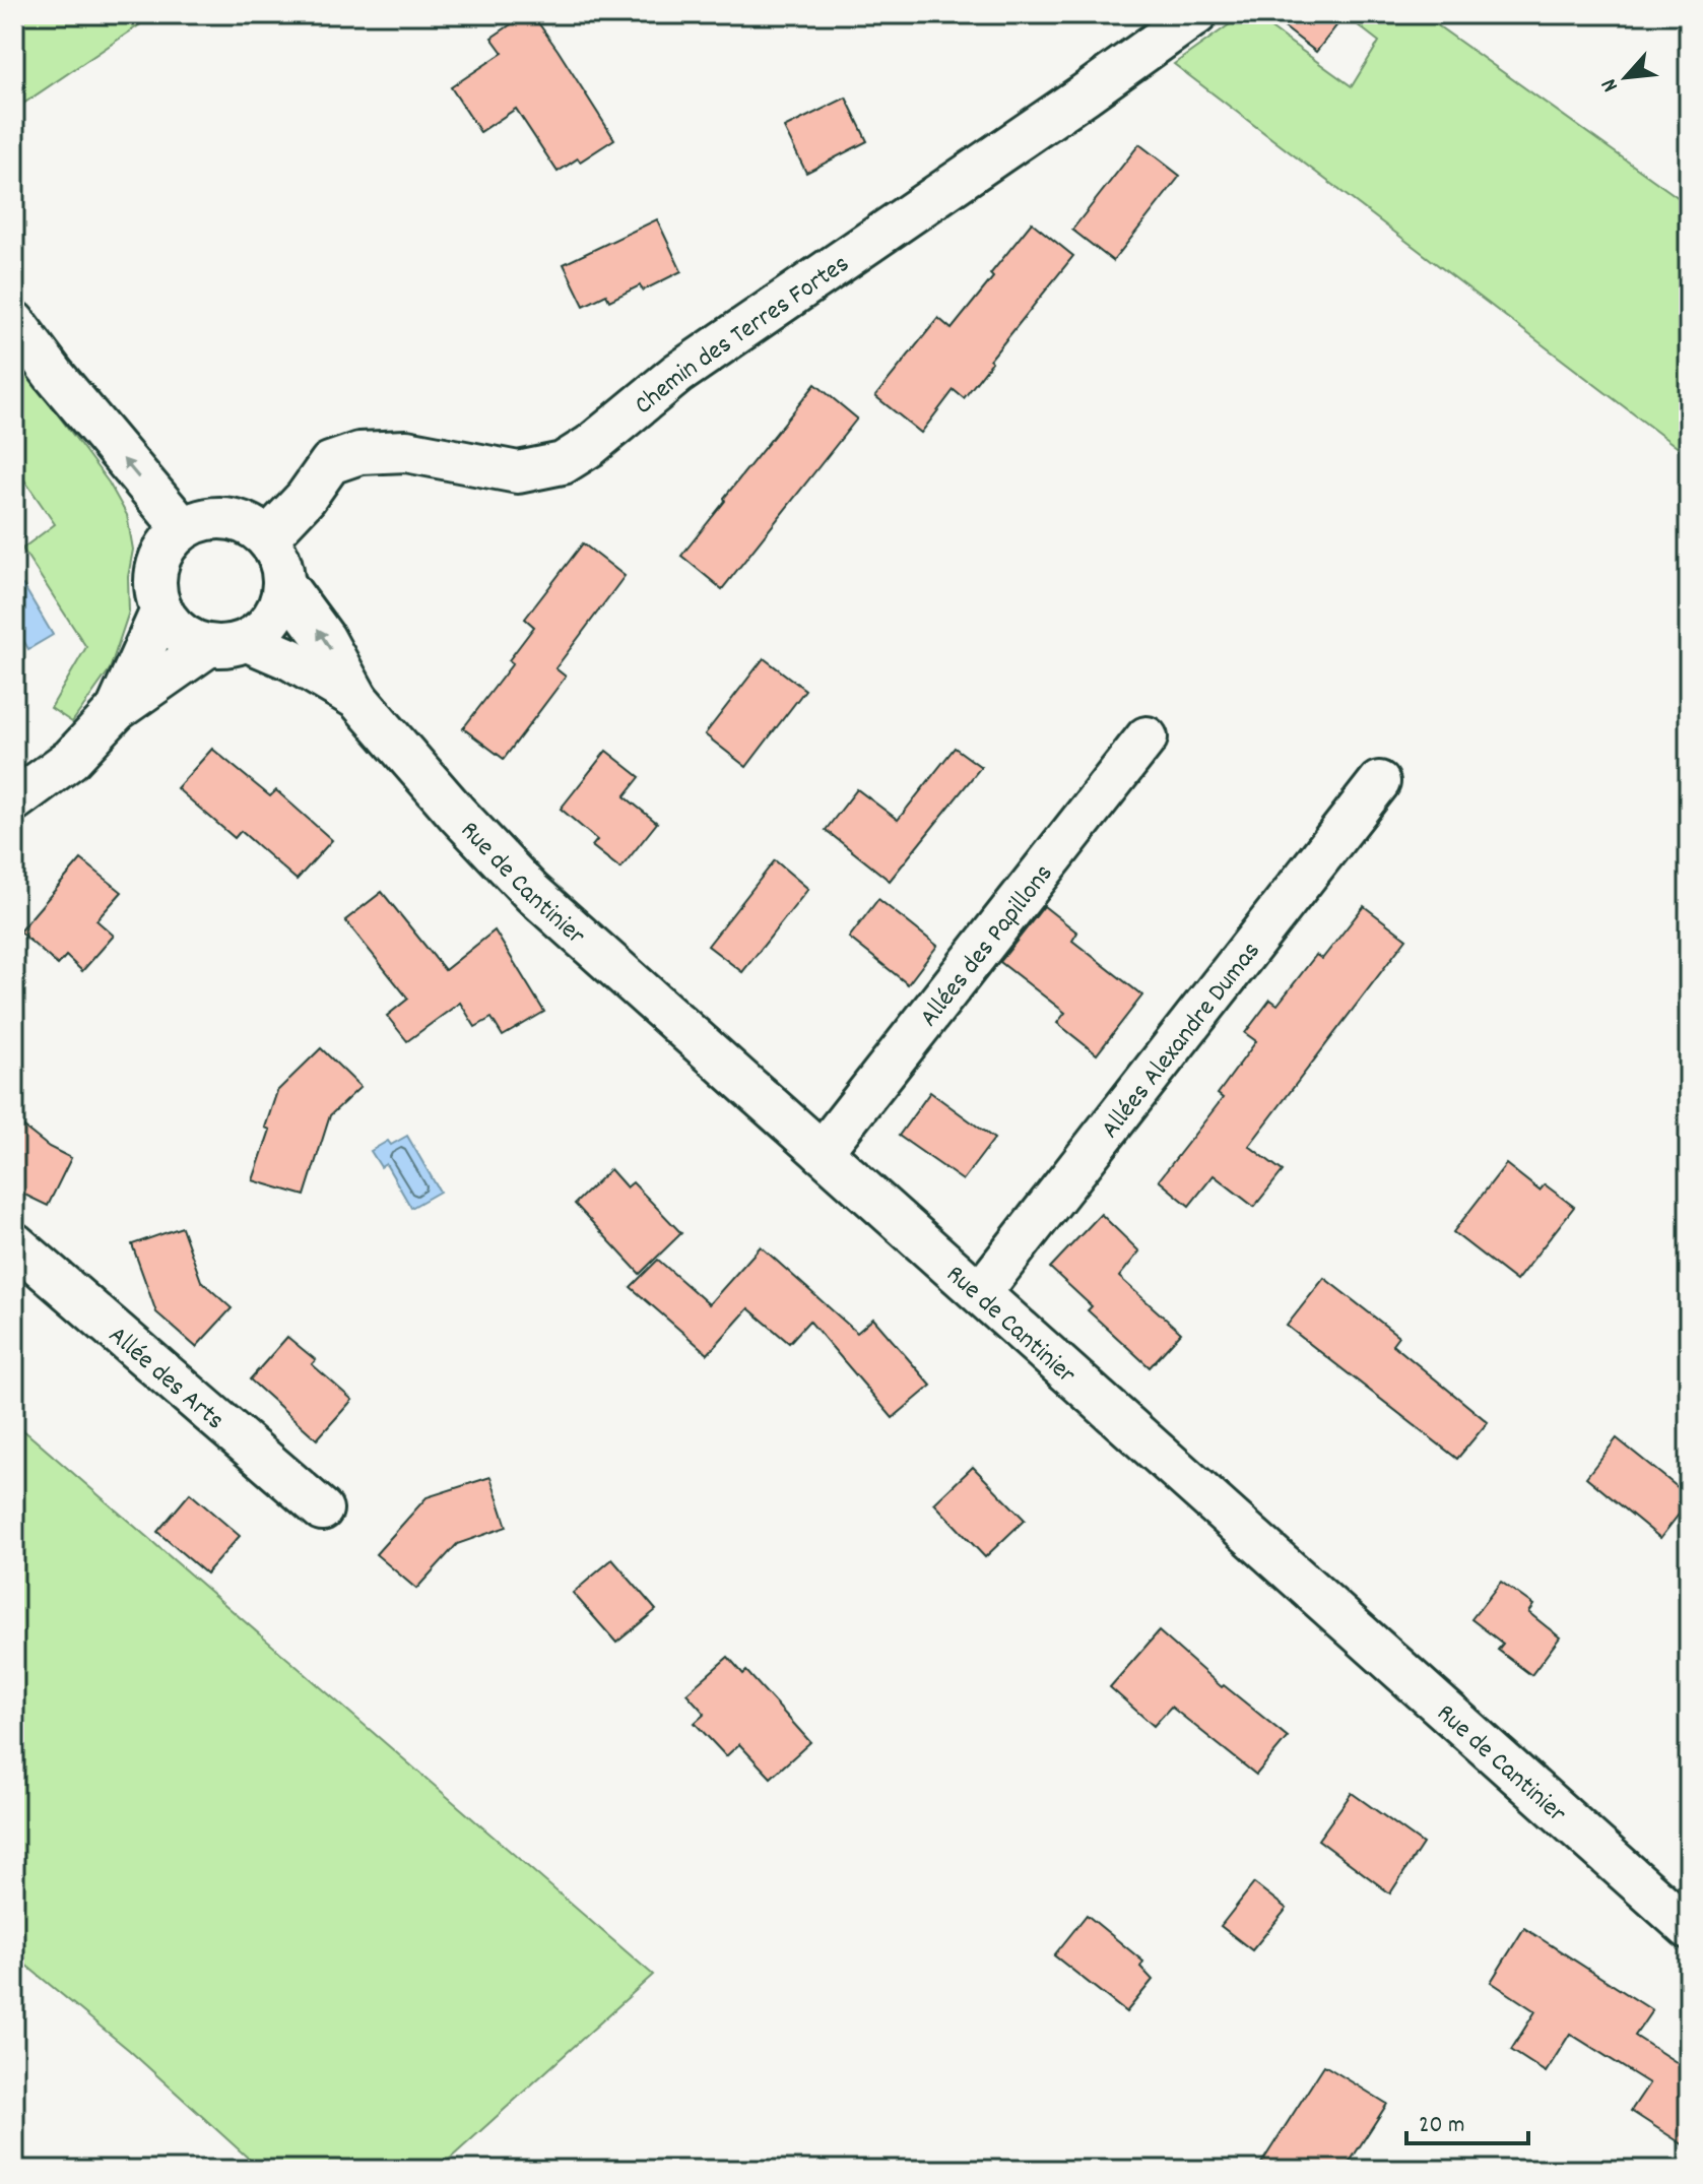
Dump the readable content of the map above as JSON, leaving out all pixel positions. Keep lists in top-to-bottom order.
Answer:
{
  "streets": {
    "street": [
      "Chemin des Terres Fortes",
      "Rue de Cantinier",
      "Allées des Papillons",
      "Allées Alexandre Dumas",
      "Allée des Arts"
    ]
  },
  "crossings": [
    ["Chemin des Terres Fortes", "Rue de Cantinier"],
    ["Rue de Cantinier", "Allées des Papillons"],
    ["Rue de Cantinier", "Allées Alexandre Dumas"]
  ],
  "scale_bar": "20 m",
  "north": "bottom left"
}
